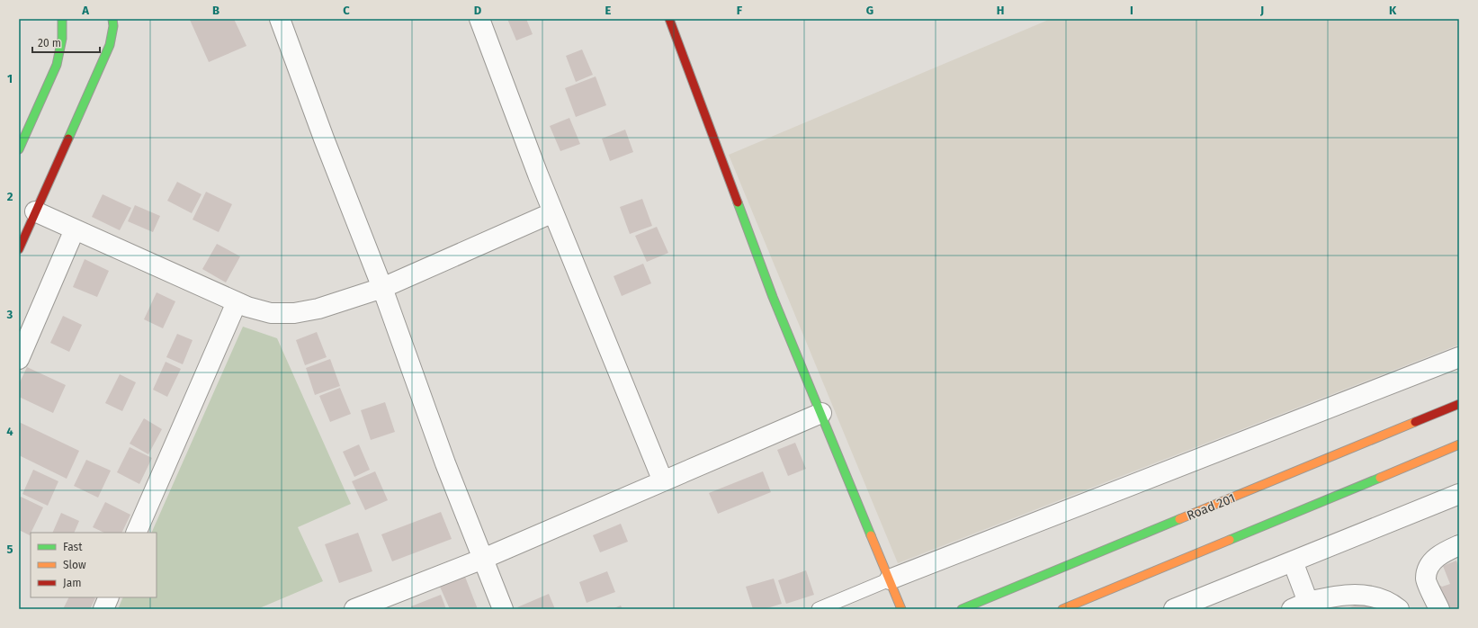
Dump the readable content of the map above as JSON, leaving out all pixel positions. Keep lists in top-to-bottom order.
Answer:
{
  "streets": {
    "street": ["Road 201"]
  },
  "legend": ["Fast", "Slow", "Jam"],
  "scale_bar": "20 m",
  "grid": {
    "columns": [
      "A",
      "B",
      "C",
      "D",
      "E",
      "F",
      "G",
      "H",
      "I",
      "J",
      "K"
    ],
    "rows": [
      "1",
      "2",
      "3",
      "4",
      "5"
    ]
  }
}
